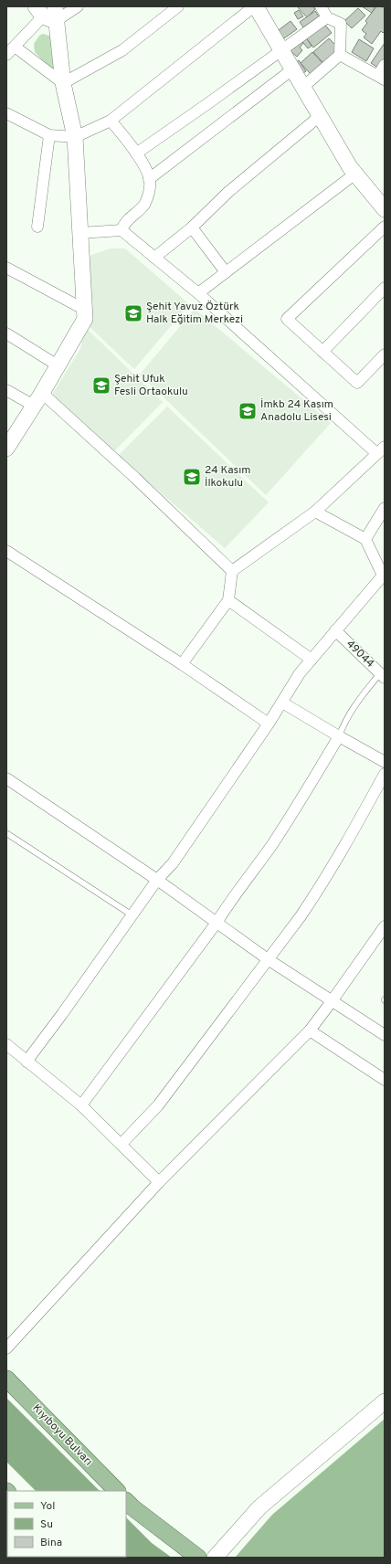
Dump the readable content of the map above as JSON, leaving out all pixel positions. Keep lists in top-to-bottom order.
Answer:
{
  "streets": {
    "main road": ["Kıyıboyu Bulvarı"],
    "street": ["49044"]
  },
  "places": {
    "school or university": [
      "Şehit Yavuz Öztürk Halk Eğitim Merkezi",
      "Şehit Ufuk Fesli Ortaokulu",
      "İmkb 24 Kasım Anadolu Lisesi",
      "24 Kasım İlkokulu"
    ]
  },
  "legend": ["Yol", "Su", "Bina"]
}
